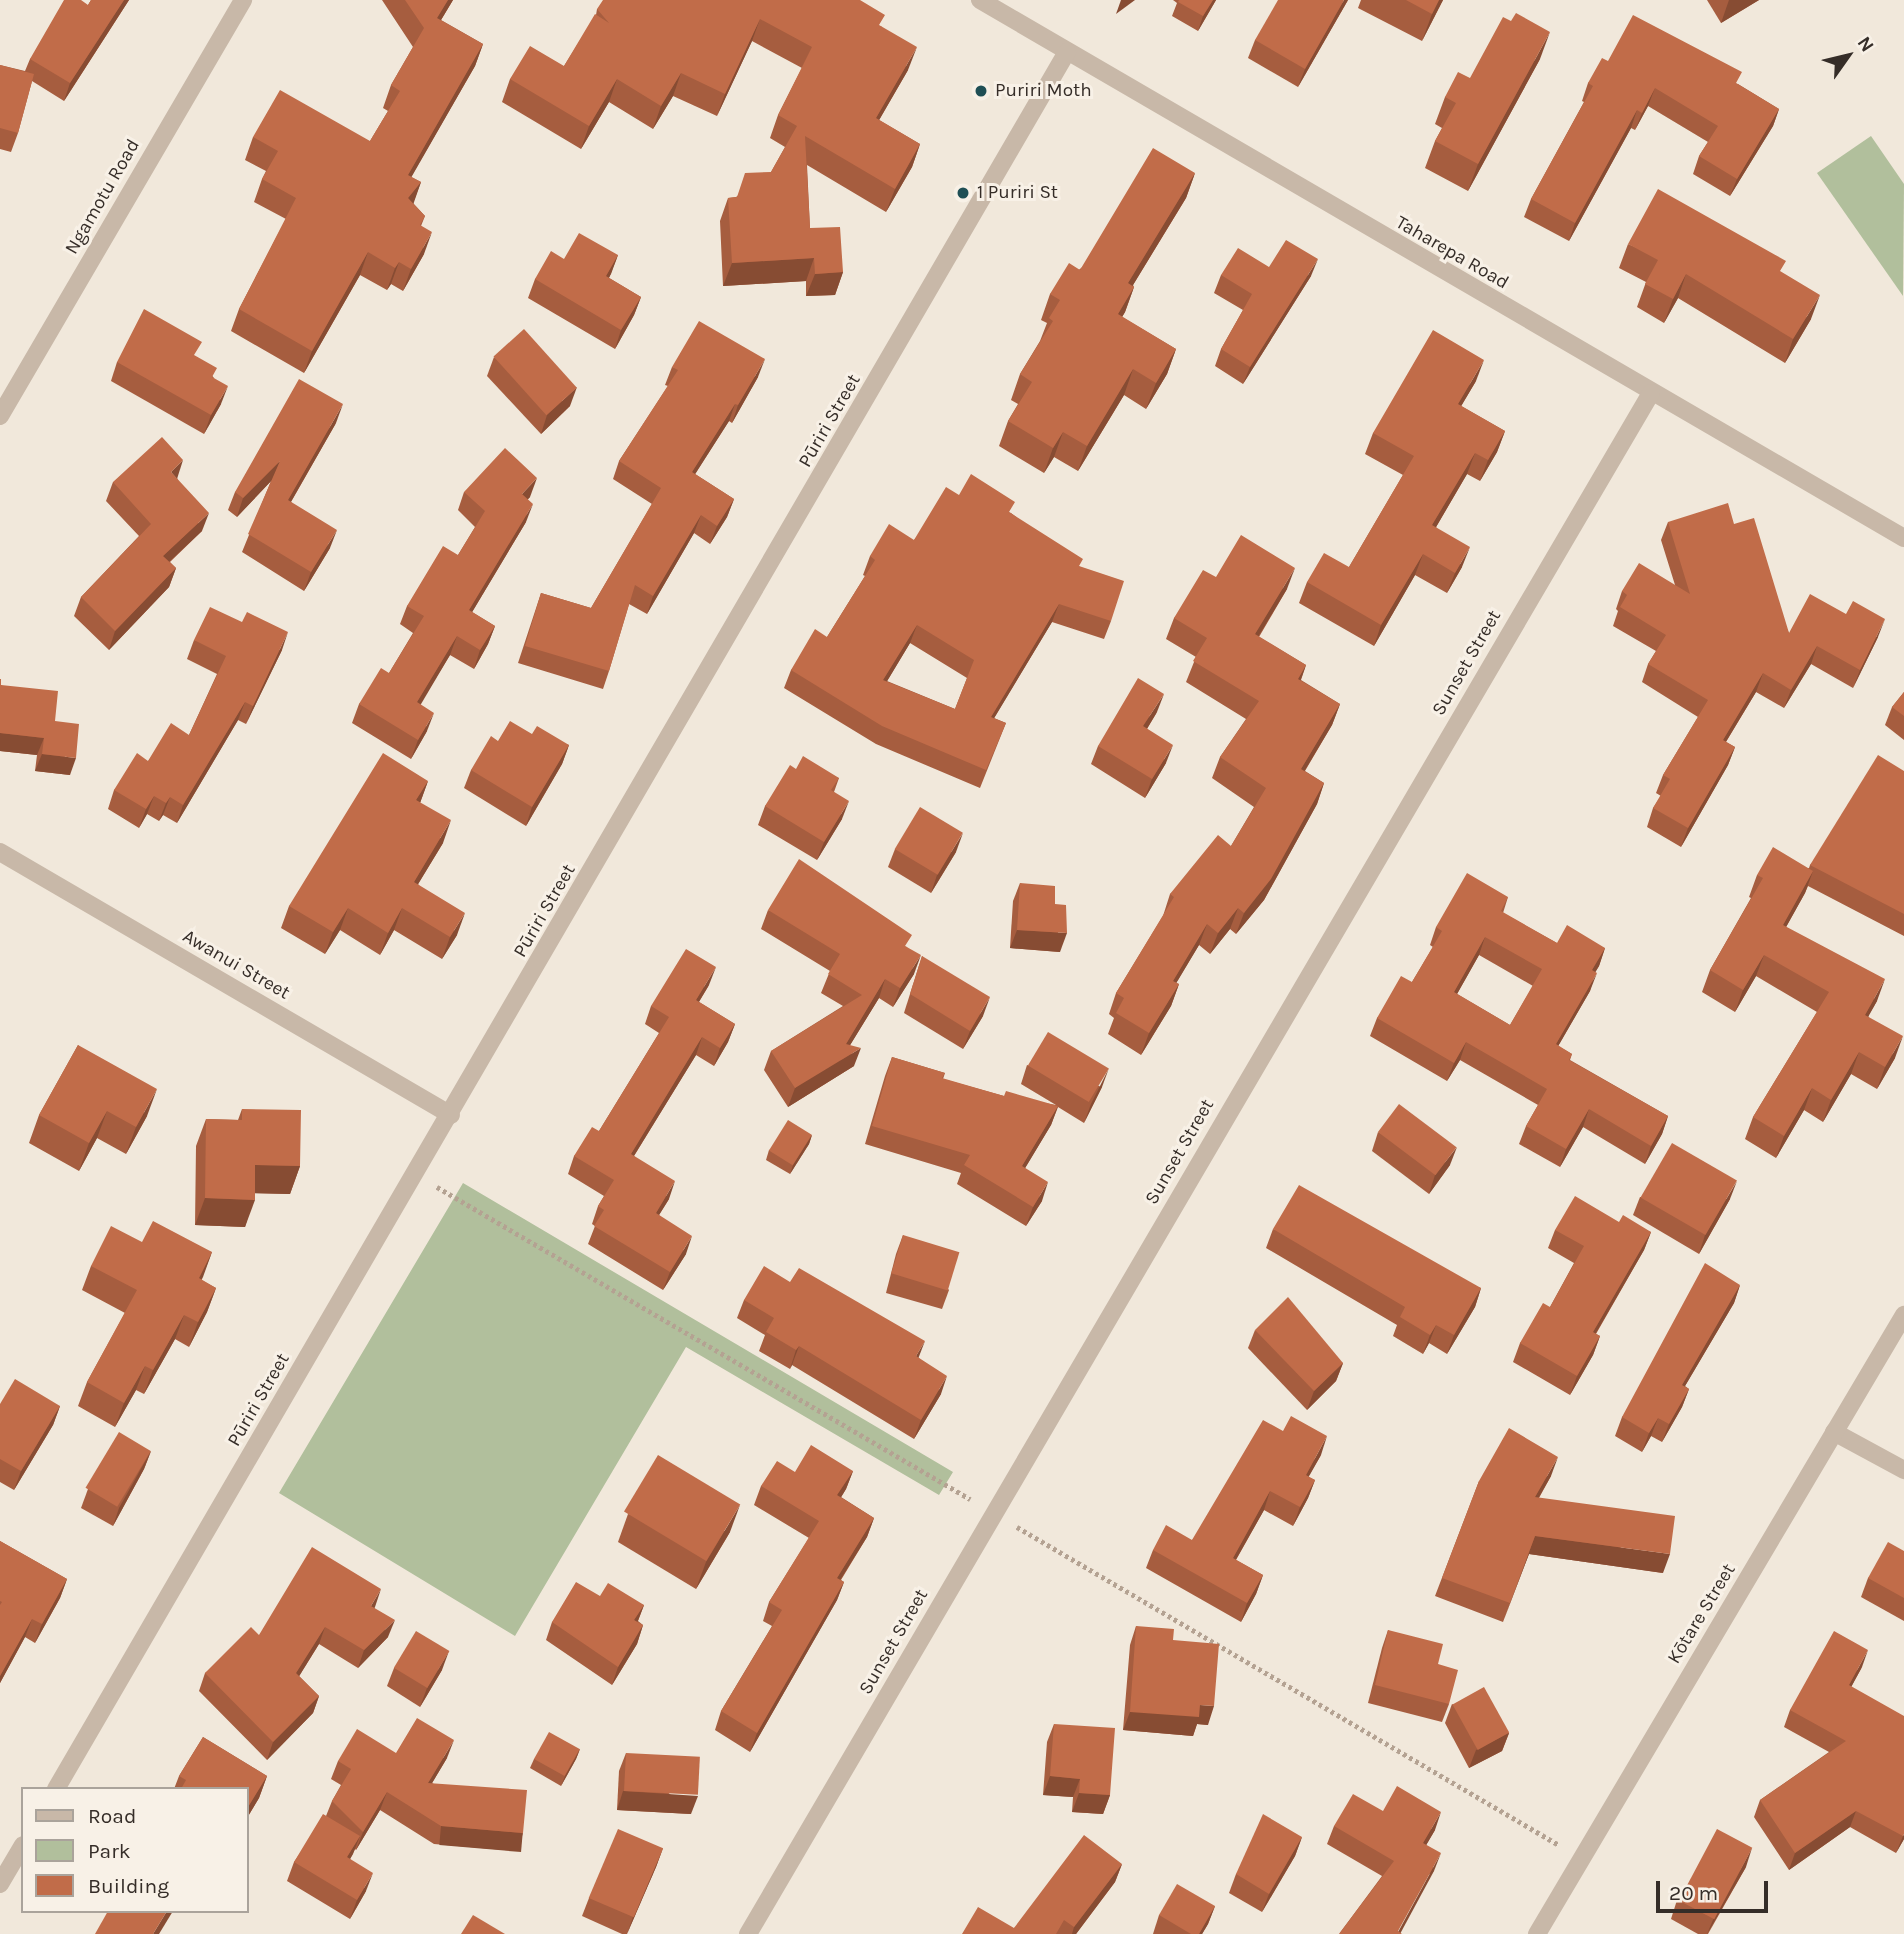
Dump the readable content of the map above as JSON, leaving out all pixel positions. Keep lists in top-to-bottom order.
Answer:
{
  "streets": {
    "street": [
      "Ngamotu Road",
      "Taharepa Road",
      "Pūriri Street",
      "Sunset Street",
      "Awanui Street",
      "Kōtare Street"
    ]
  },
  "crossings": [
    ["Taharepa Road", "Pūriri Street"],
    ["Taharepa Road", "Sunset Street"],
    ["Pūriri Street", "Awanui Street"]
  ],
  "places": ["Puriri Moth", "1 Puriri St"],
  "legend": ["Road", "Park", "Building"],
  "scale_bar": "20 m",
  "north": "top right"
}
